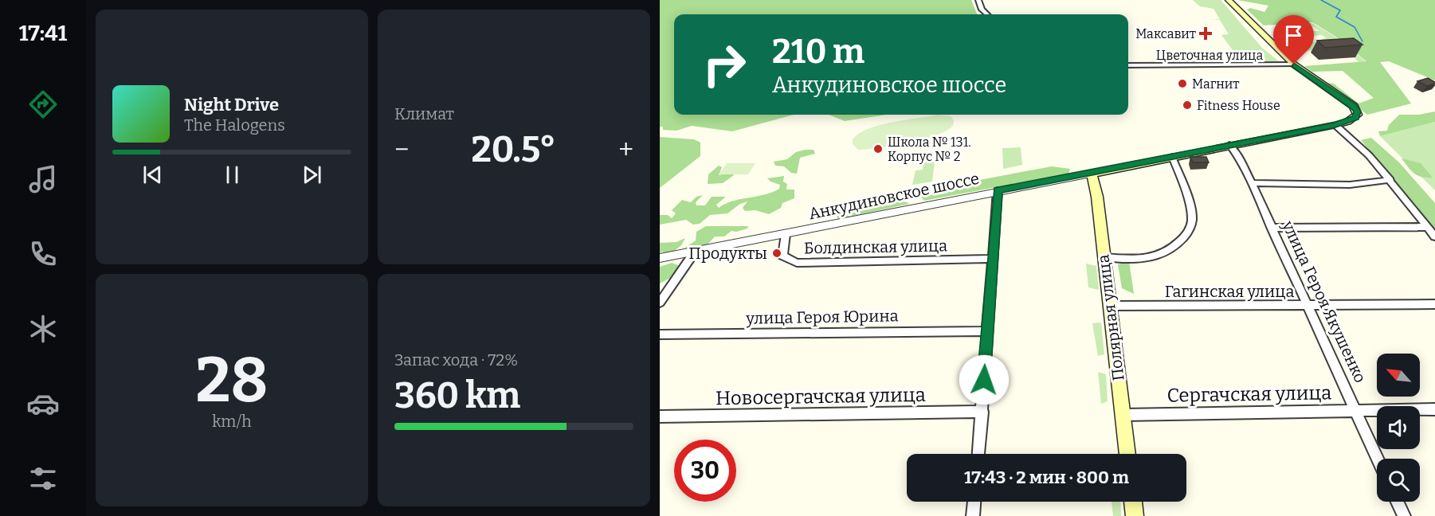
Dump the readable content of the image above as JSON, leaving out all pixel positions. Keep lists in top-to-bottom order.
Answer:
{
  "streets": {
    "main road": ["Анкудиновское шоссе", "Полярная улица"],
    "street": [
      "Цветочная улица",
      "Болдинская улица",
      "Гагинская улица",
      "улица Героя Якушенко",
      "улица Героя Юрина",
      "Сергачская улица",
      "Новосергачская улица"
    ]
  },
  "crossings": [
    ["Цветочная улица", "Анкудиновское шоссе"],
    ["Анкудиновское шоссе", "Болдинская улица"],
    ["Анкудиновское шоссе", "улица Героя Якушенко"],
    ["Анкудиновское шоссе", "Полярная улица"],
    ["Гагинская улица", "улица Героя Якушенко"],
    ["Гагинская улица", "Полярная улица"],
    ["улица Героя Якушенко", "Сергачская улица"],
    ["Полярная улица", "Сергачская улица"]
  ],
  "places": {
    "health": ["Максавит"],
    "other": [
      "Магнит",
      "Fitness House",
      "Школа № 131. Корпус № 2",
      "Продукты"
    ]
  },
  "north": "top left",
  "page": {
    "tabs": "17:41",
    "tile": [
      "Климат",
      ["28", "km/h"],
      ["Запас хода · 72%", "360 km"]
    ],
    "turn": ["210 m", "Анкудиновское шоссе"],
    "song": ["Night Drive", "The Halogens"],
    "heat": ["−", "20.5°", "+"],
    "limit": "30",
    "trip": "17:43 · 2 мин · 800 m"
  }
}
